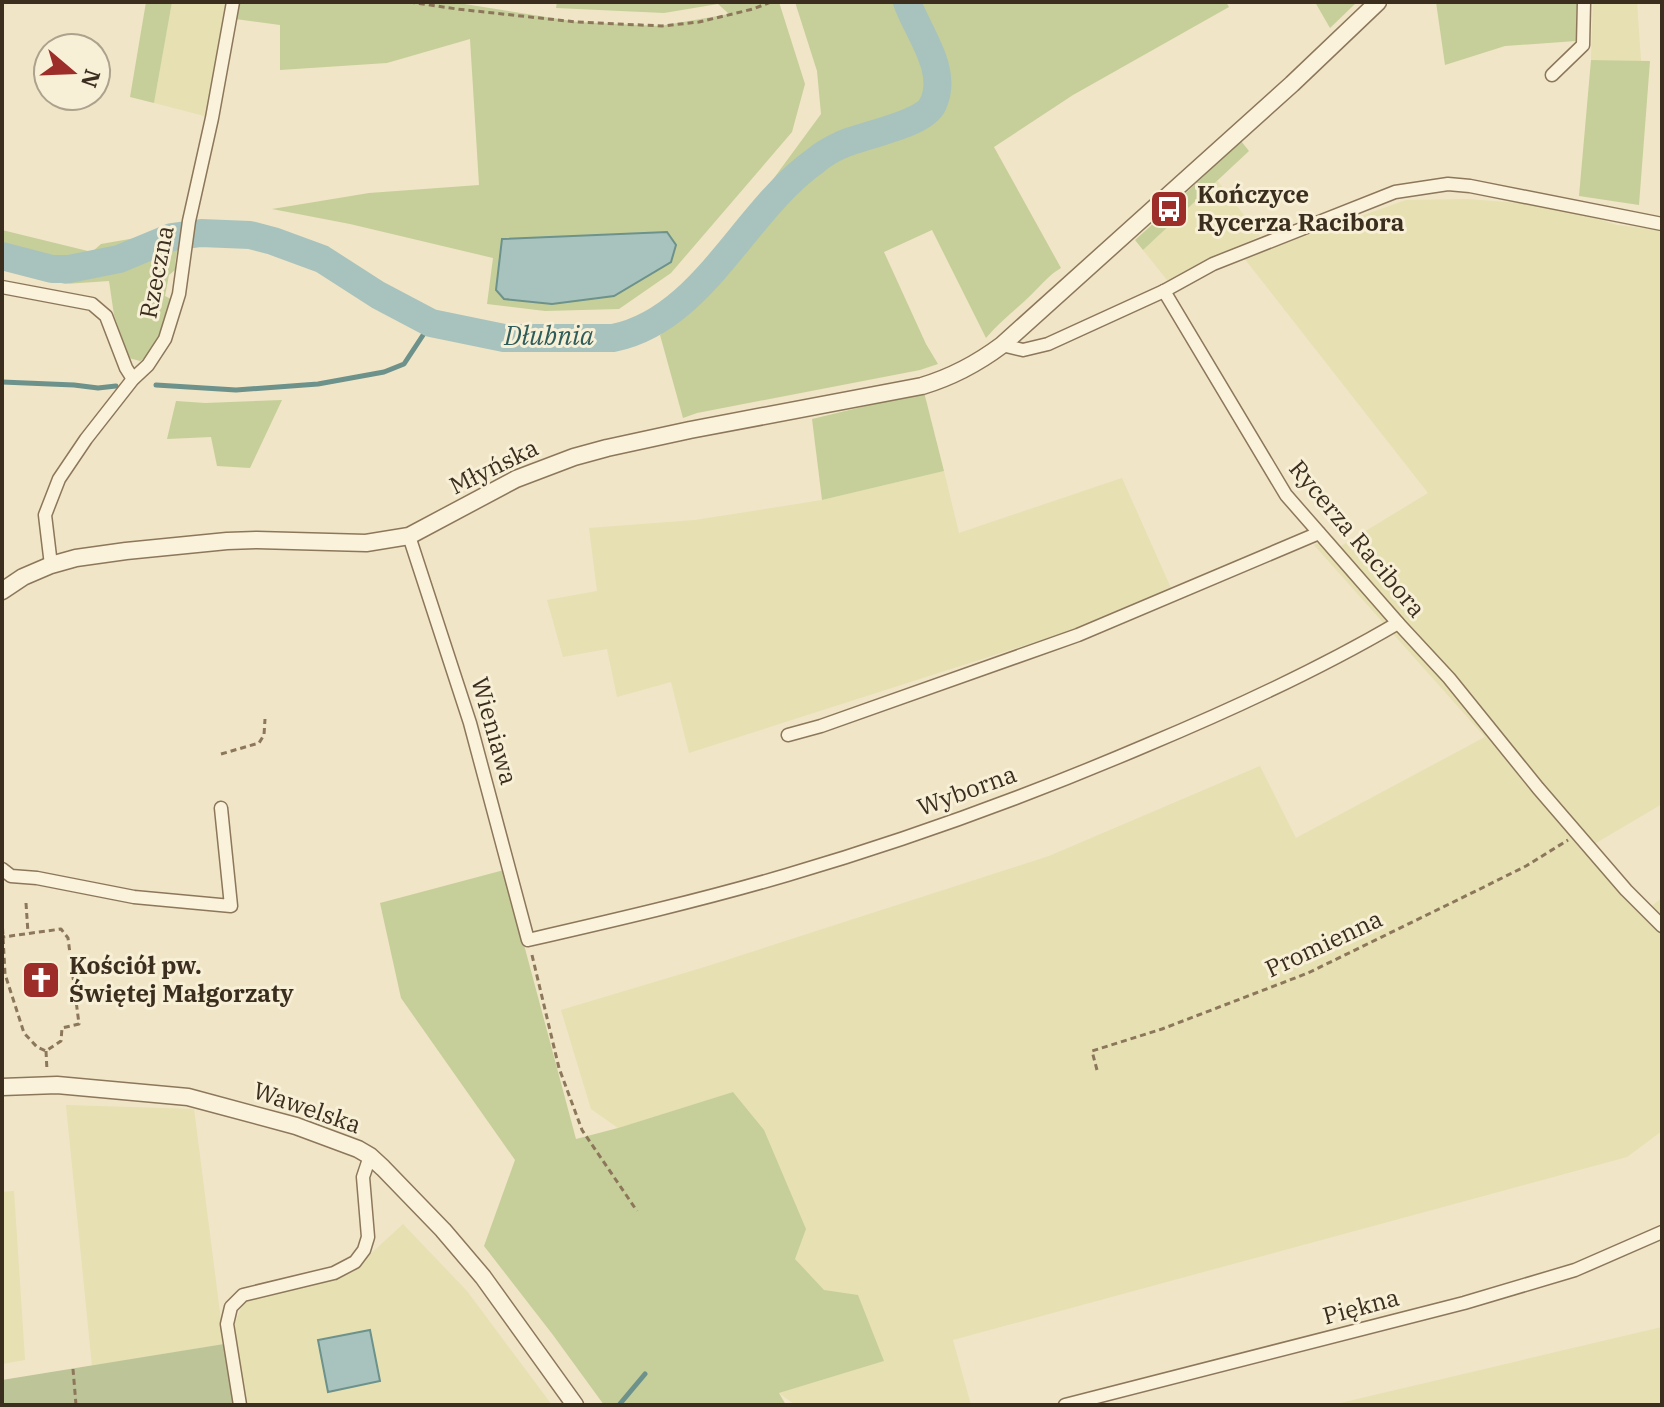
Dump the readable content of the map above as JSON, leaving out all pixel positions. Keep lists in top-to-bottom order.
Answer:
{
  "streets": {
    "street": [
      "Rzeczna",
      "Młyńska",
      "Rycerza Racibora",
      "Wieniawa",
      "Wyborna",
      "Wawelska",
      "Piękna"
    ],
    "path": ["Promienna"]
  },
  "crossings": [
    ["Rzeczna", "Młyńska"],
    ["Młyńska", "Wieniawa"],
    ["Rycerza Racibora", "Wyborna"],
    ["Rycerza Racibora", "Promienna"],
    ["Wieniawa", "Wyborna"]
  ],
  "water": ["Dłubnia"],
  "places": {
    "bus stop": ["Kończyce Rycerza Racibora"],
    "church": ["Kościół pw. Świętej Małgorzaty"]
  },
  "north": "right"
}
